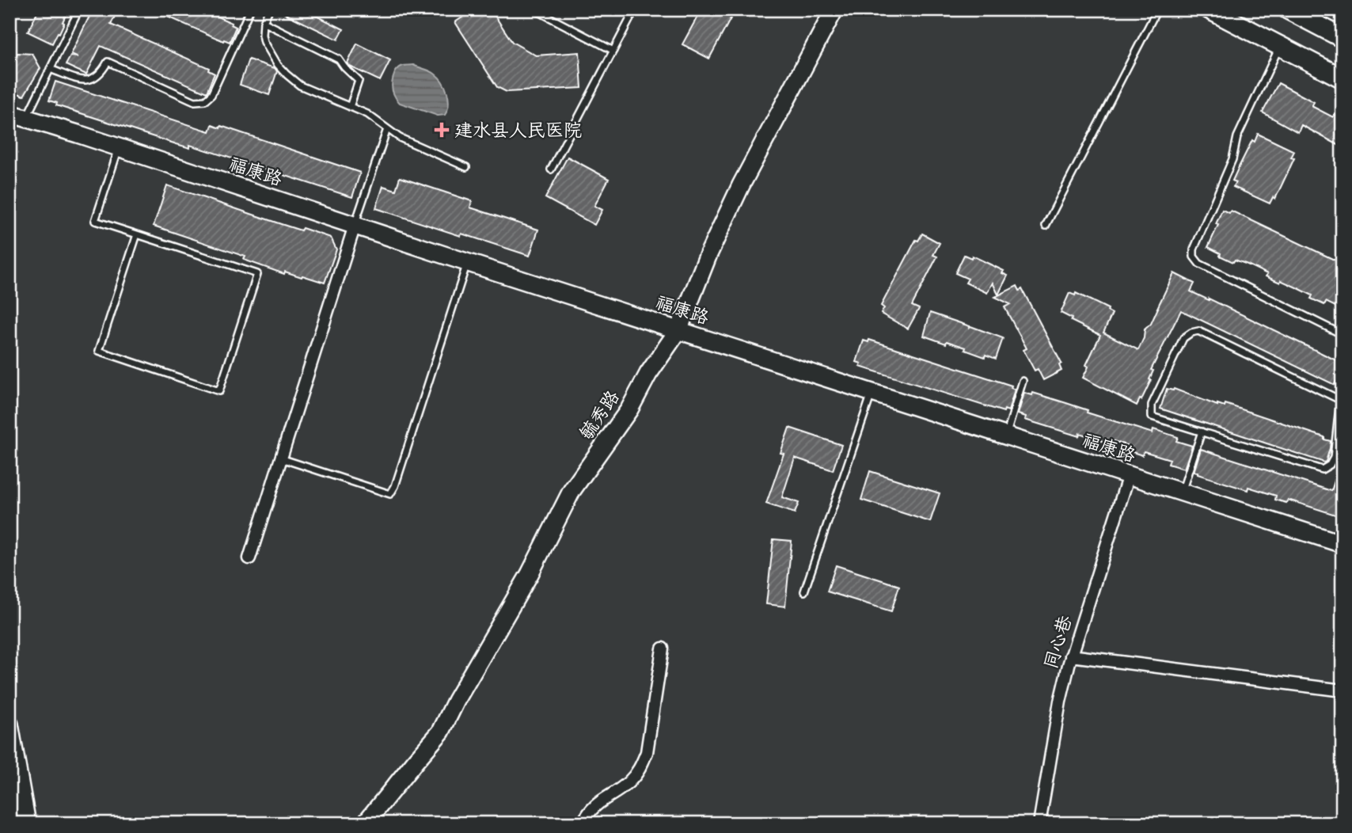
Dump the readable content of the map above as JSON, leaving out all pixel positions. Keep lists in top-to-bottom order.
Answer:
{
  "streets": {
    "street": ["福康路", "毓秀路", "同心巷"]
  },
  "crossings": [
    ["福康路", "毓秀路"],
    ["福康路", "同心巷"]
  ],
  "places": {
    "health": ["建水县人民医院"]
  }
}
